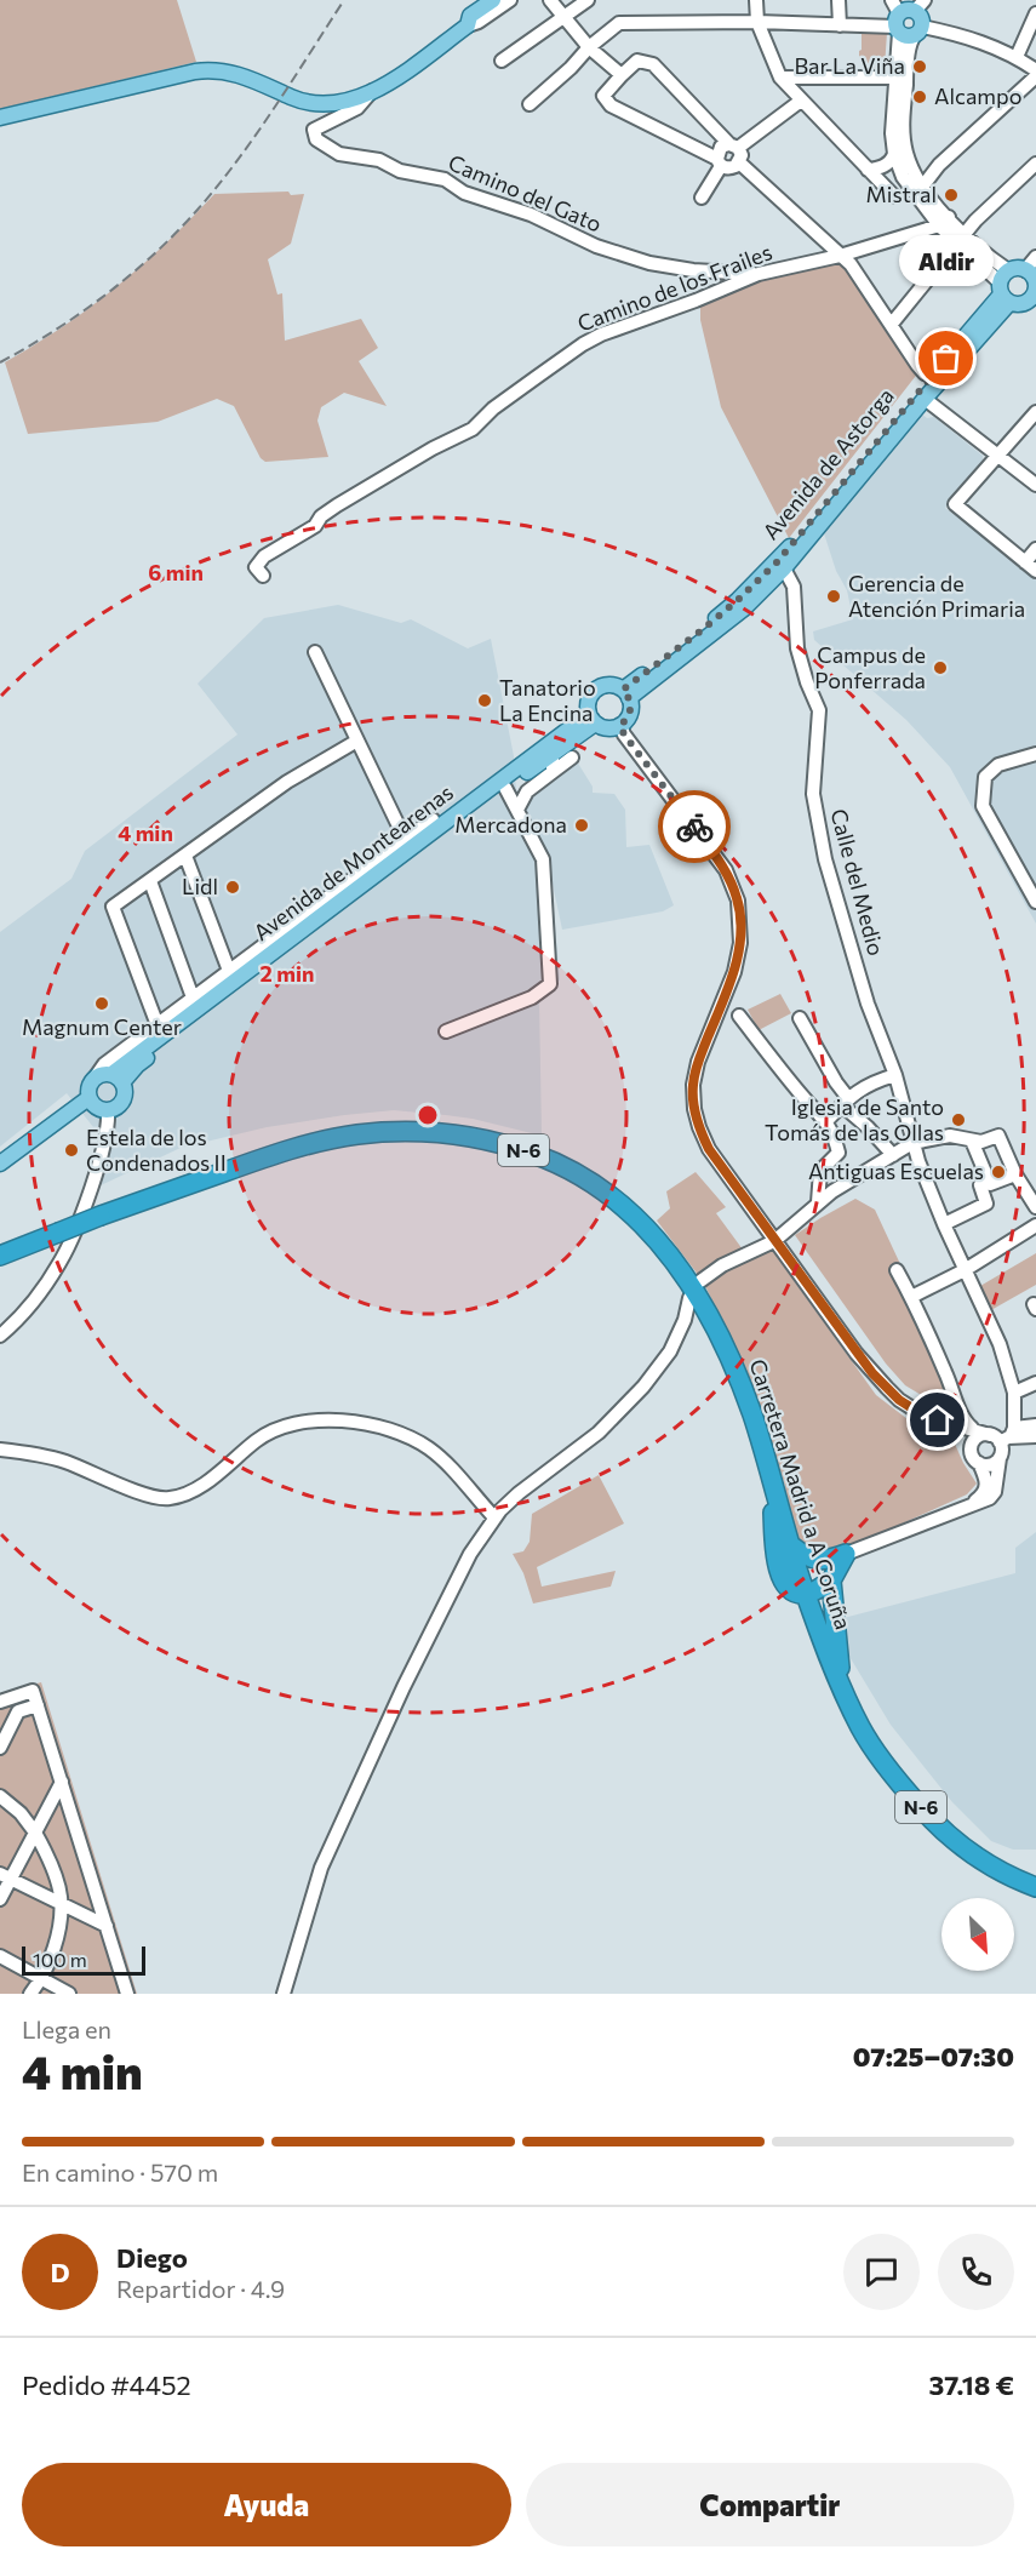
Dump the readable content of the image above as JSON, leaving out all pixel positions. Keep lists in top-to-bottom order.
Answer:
{
  "streets": {
    "highway": ["N-6", "Carretera Madrid a A Coruña"],
    "main road": ["Avenida de Astorga", "Avenida de Montearenas"],
    "street": ["Camino del Gato", "Camino de los Frailes", "Calle del Medio"]
  },
  "crossings": [
    ["Camino del Gato", "Camino de los Frailes"],
    ["Avenida de Astorga", "Calle del Medio"]
  ],
  "places": [
    "Bar La Viña",
    "Alcampo",
    "Mistral",
    "Aldir",
    "Gerencia de Atención Primaria",
    "Campus de Ponferrada",
    "Tanatorio La Encina",
    "Mercadona",
    "Lidl",
    "Magnum Center",
    "Iglesia de Santo Tomás de las Ollas",
    "Estela de los Condenados II",
    "Antiguas Escuelas"
  ],
  "scale_bar": "100 m",
  "north": "bottom right",
  "page": {
    "bubble": "Aldir",
    "scale": "100 m",
    "heading": ["4 min", "Llega en", "07:25–07:30"],
    "panel": [
      "Diego",
      "Repartidor · 4.9",
      "Pedido #4452",
      "37.18 €"
    ],
    "bar": "En camino · 570 m",
    "round": "D",
    "buttons": ["Ayuda", "Compartir"]
  },
  "rings": ["6 min", "4 min", "2 min"]
}
